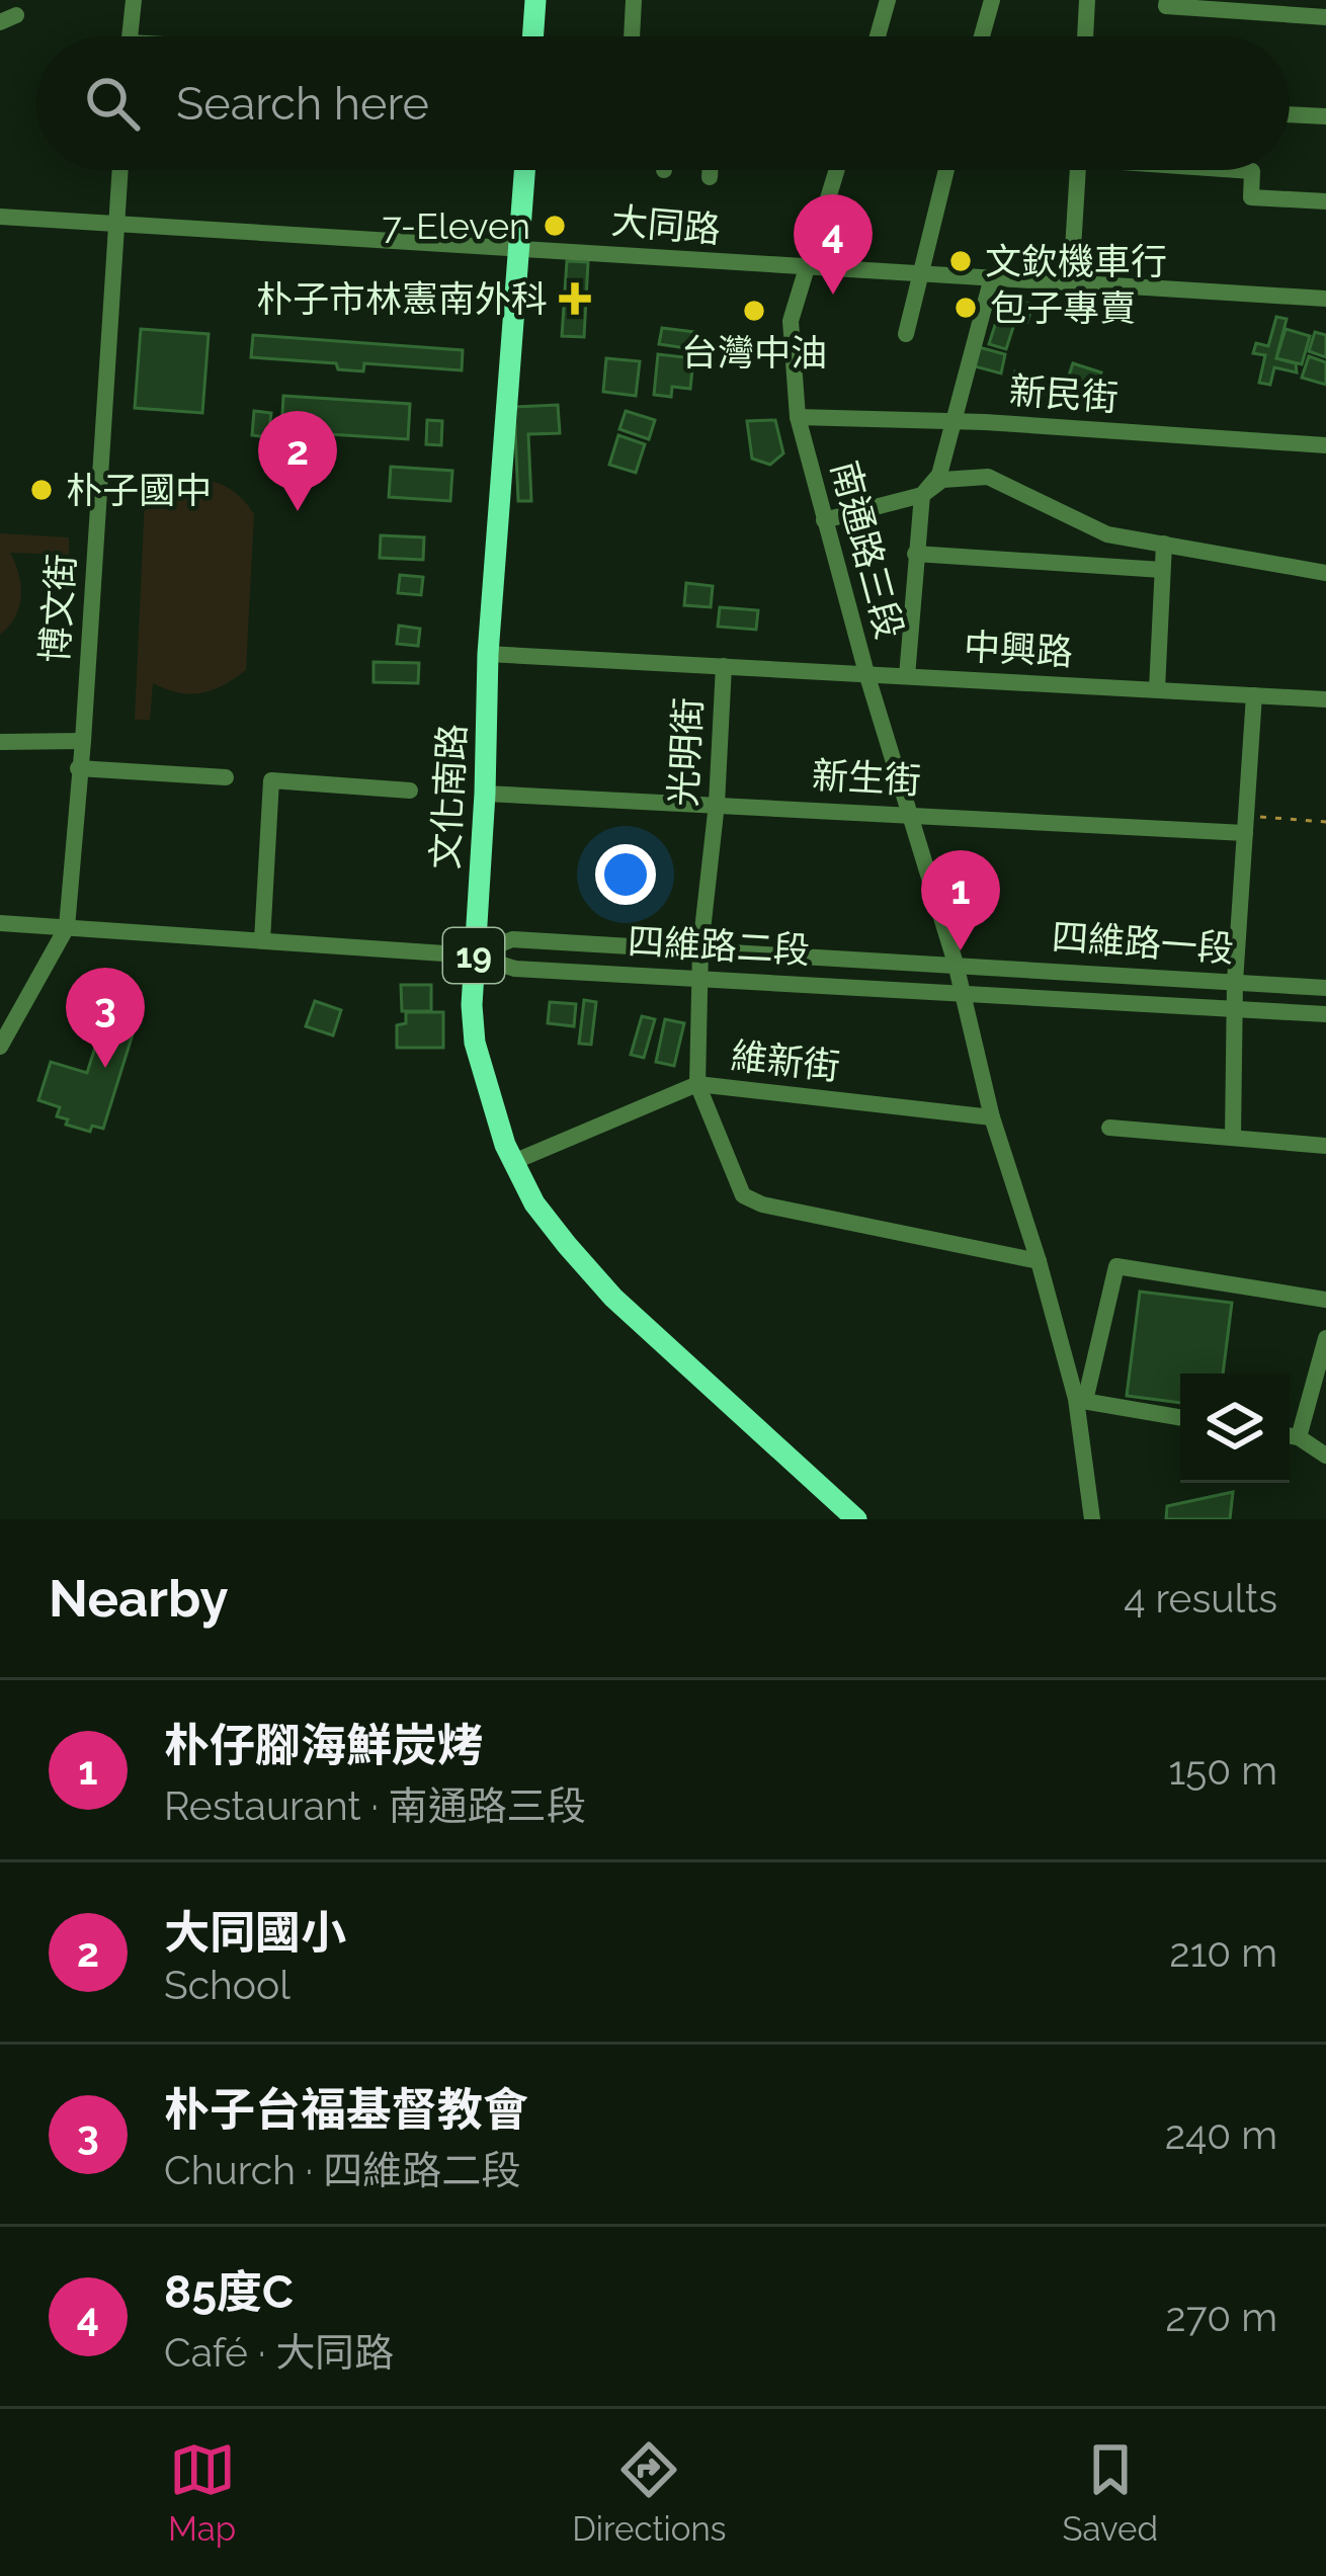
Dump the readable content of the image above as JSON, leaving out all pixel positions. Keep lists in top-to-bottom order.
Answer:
{
  "streets": {
    "main road": ["文化南路", "19"],
    "street": [
      "大同路",
      "新民街",
      "南通路三段",
      "博文街",
      "中興路",
      "光明街",
      "新生街",
      "四維路一段",
      "四維路二段",
      "維新街"
    ]
  },
  "crossings": [
    ["大同路", "南通路三段"],
    ["大同路", "博文街"],
    ["大同路", "文化南路"],
    ["新民街", "南通路三段"],
    ["南通路三段", "中興路"],
    ["南通路三段", "新生街"],
    ["南通路三段", "四維路一段"],
    ["南通路三段", "四維路二段"],
    ["博文街", "四維路二段"],
    ["中興路", "光明街"],
    ["中興路", "文化南路"],
    ["光明街", "新生街"],
    ["光明街", "四維路二段"],
    ["光明街", "維新街"],
    ["新生街", "文化南路"],
    ["文化南路", "四維路二段"],
    ["文化南路", "維新街"],
    ["四維路一段", "四維路二段"]
  ],
  "places": {
    "other": [
      "7-Eleven",
      "文欽機車行",
      "包子專賣",
      "台灣中油",
      "朴子國中"
    ],
    "health": ["朴子市林憲南外科"]
  },
  "page": {
    "search": "Search here",
    "pins": [
      "4",
      "2",
      "1",
      "3"
    ],
    "heading": ["Nearby", "4 results"],
    "list": [
      {
        "mark": "1",
        "name": "朴仔腳海鮮炭烤",
        "note": "Restaurant · 南通路三段",
        "value": "150 m"
      },
      {
        "mark": "2",
        "name": "大同國小",
        "note": "School",
        "value": "210 m"
      },
      {
        "mark": "3",
        "name": "朴子台福基督教會",
        "note": "Church · 四維路二段",
        "value": "240 m"
      },
      {
        "mark": "4",
        "name": "85度C",
        "note": "Café · 大同路",
        "value": "270 m"
      }
    ],
    "nav": ["Map", "Directions", "Saved"]
  }
}
